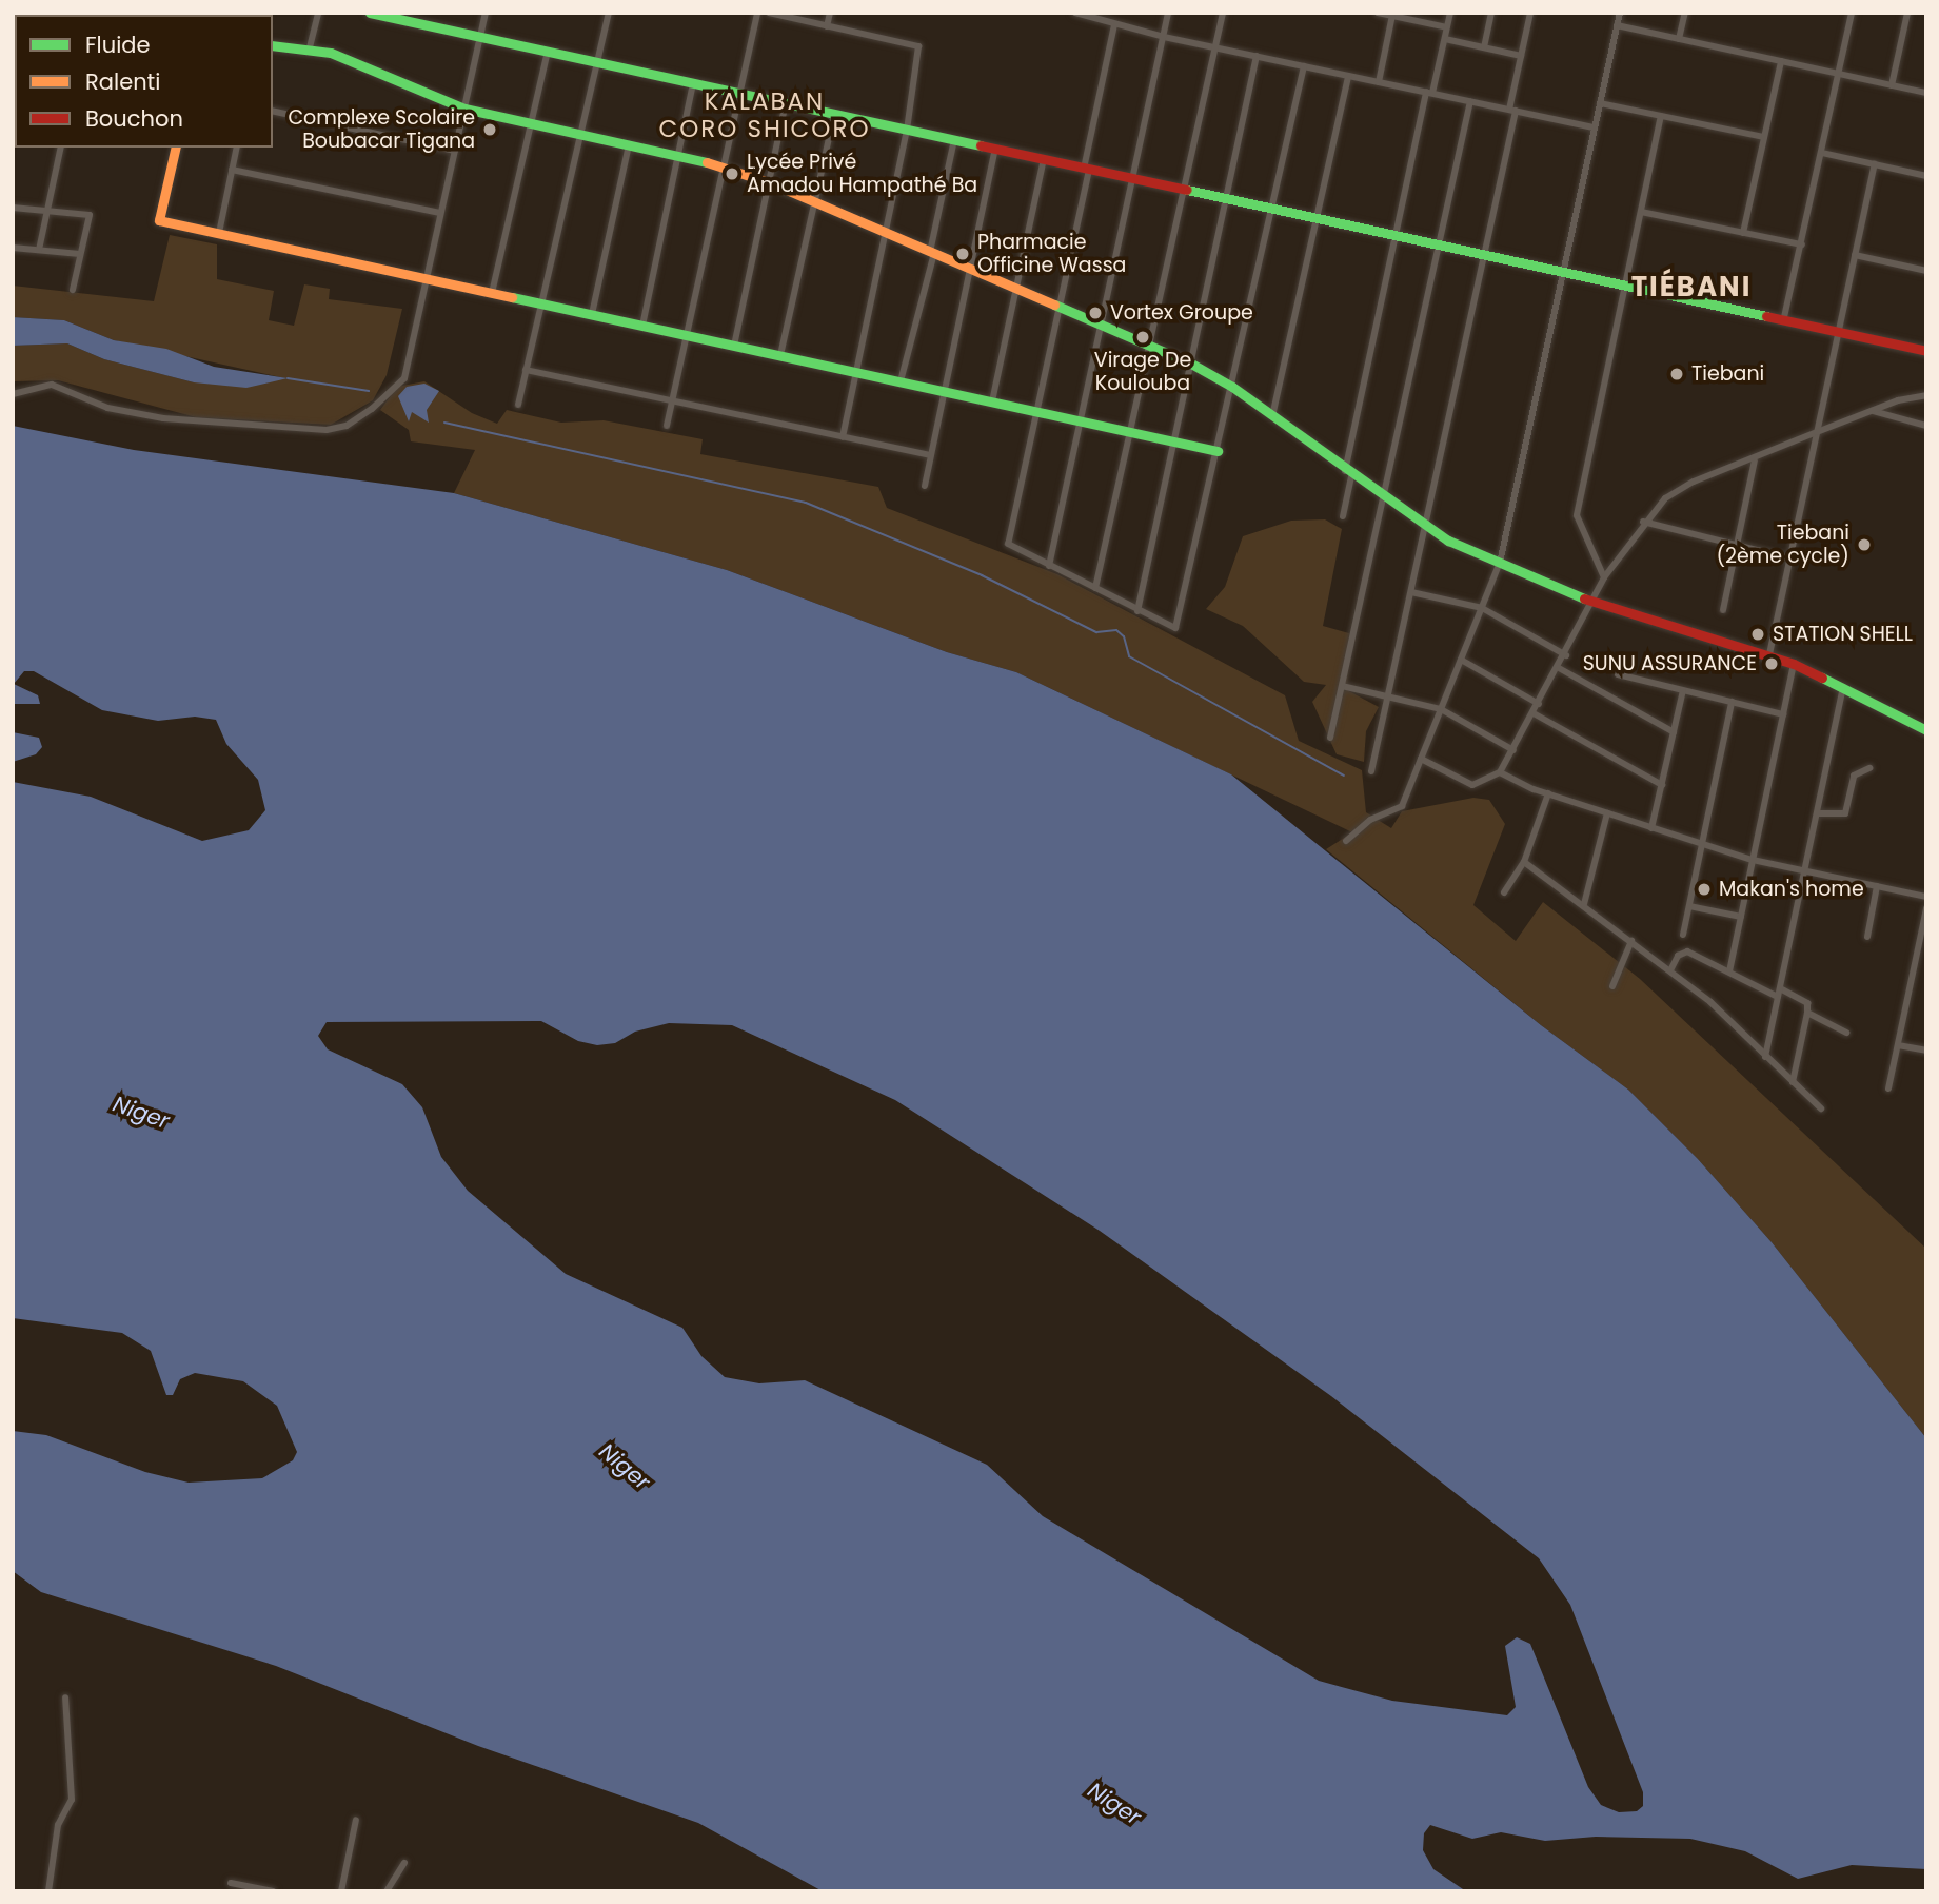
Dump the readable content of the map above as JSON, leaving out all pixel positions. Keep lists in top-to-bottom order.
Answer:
{
  "districts": ["KALABAN CORO SHICORO", "TIÉBANI"],
  "water": ["Niger"],
  "places": [
    "Complexe Scolaire Boubacar Tigana",
    "Lycée Privé Amadou Hampathé Ba",
    "Pharmacie Officine Wassa",
    "Vortex Groupe",
    "Virage De Koulouba",
    "Tiebani",
    "Tiebani (2ème cycle)",
    "STATION SHELL",
    "SUNU ASSURANCE",
    "Makan's home"
  ],
  "legend": ["Fluide", "Ralenti", "Bouchon"]
}
